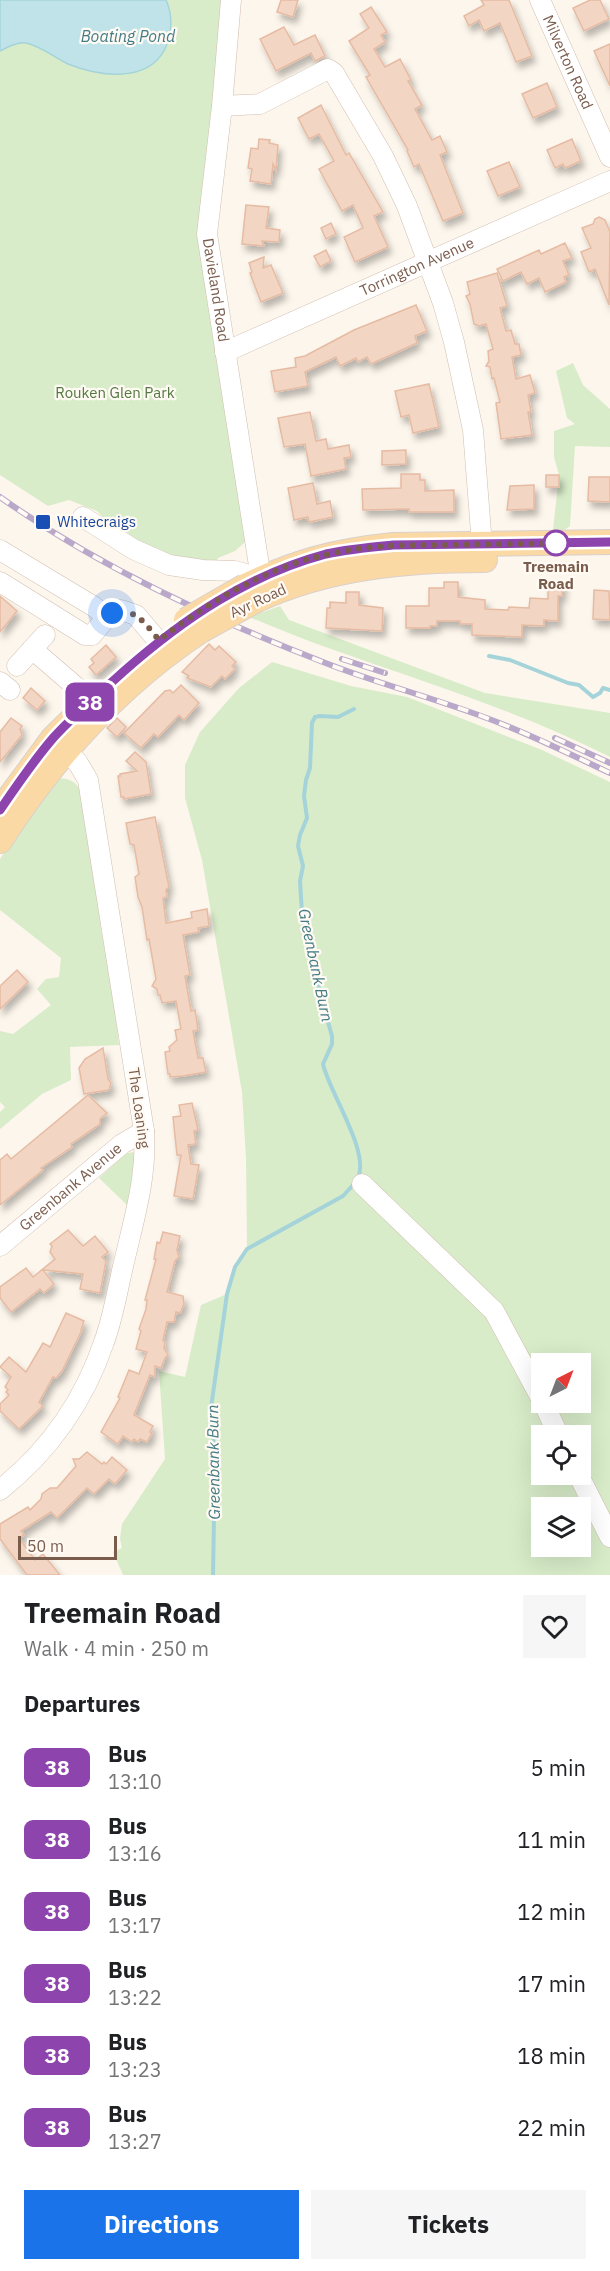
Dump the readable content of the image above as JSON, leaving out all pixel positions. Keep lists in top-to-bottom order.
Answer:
{
  "streets": {
    "main road": ["Ayr Road"],
    "street": [
      "Milverton Road",
      "Torrington Avenue",
      "Davieland Road",
      "The Loaning",
      "Greenbank Avenue"
    ]
  },
  "crossings": [
    ["Torrington Avenue", "Davieland Road"],
    ["Davieland Road", "Ayr Road"],
    ["Ayr Road", "The Loaning"],
    ["The Loaning", "Greenbank Avenue"]
  ],
  "water": ["Boating Pond", "Greenbank Burn"],
  "parks": ["Rouken Glen Park"],
  "places": {
    "transit": ["Whitecraigs"],
    "other": ["Treemain Road"]
  },
  "lines": ["bus line 38"],
  "scale_bar": "50 m",
  "north": "top right",
  "page": {
    "on_map": "38",
    "scale": "50 m",
    "heading": [
      ["Treemain Road", "Walk · 4 min · 250 m"],
      "Departures"
    ],
    "list": [
      {
        "mark": "38",
        "name": "Bus",
        "note": "13:10",
        "value": "5 min"
      },
      {
        "mark": "38",
        "name": "Bus",
        "note": "13:16",
        "value": "11 min"
      },
      {
        "mark": "38",
        "name": "Bus",
        "note": "13:17",
        "value": "12 min"
      },
      {
        "mark": "38",
        "name": "Bus",
        "note": "13:22",
        "value": "17 min"
      },
      {
        "mark": "38",
        "name": "Bus",
        "note": "13:23",
        "value": "18 min"
      },
      {
        "mark": "38",
        "name": "Bus",
        "note": "13:27",
        "value": "22 min"
      }
    ],
    "buttons": ["Directions", "Tickets"]
  }
}
